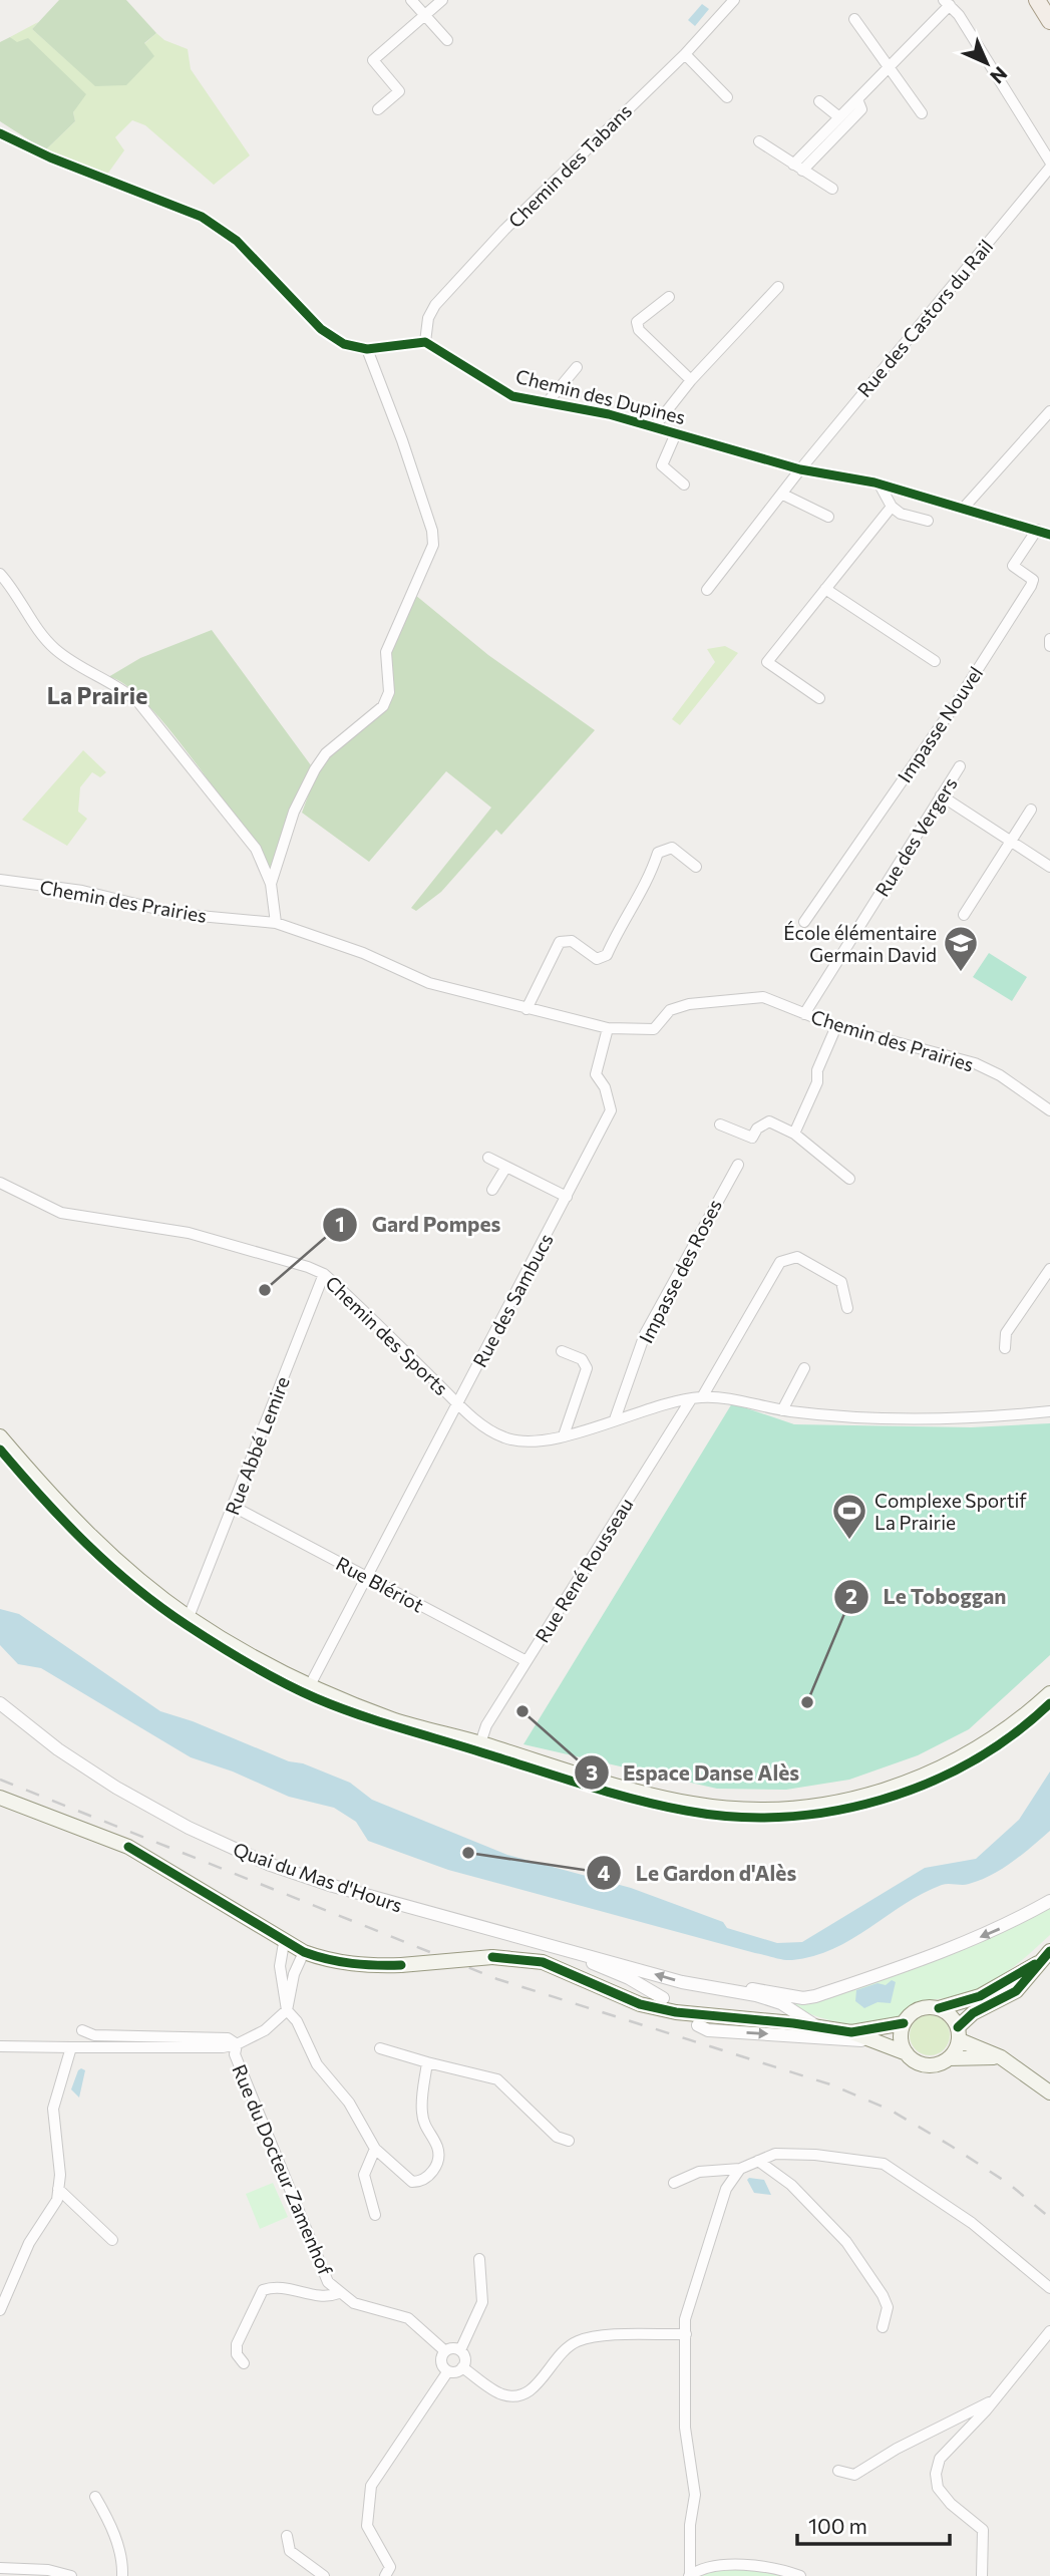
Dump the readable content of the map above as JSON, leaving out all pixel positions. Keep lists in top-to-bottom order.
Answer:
{
  "streets": {
    "street": [
      "Chemin des Tabans",
      "Rue des Castors du Rail",
      "Chemin des Dupines",
      "Impasse Nouvel",
      "Rue des Vergers",
      "Chemin des Prairies",
      "Impasse des Roses",
      "Rue des Sambucs",
      "Chemin des Sports",
      "Rue Abbé Lemire",
      "Rue René Rousseau",
      "Rue Blériot",
      "Quai du Mas d'Hours",
      "Rue du Docteur Zamenhof"
    ]
  },
  "crossings": [
    ["Chemin des Tabans", "Chemin des Dupines"],
    ["Rue des Castors du Rail", "Chemin des Dupines"],
    ["Chemin des Dupines", "Impasse Nouvel"],
    ["Rue des Vergers", "Chemin des Prairies"],
    ["Chemin des Prairies", "Rue des Sambucs"],
    ["Impasse des Roses", "Chemin des Sports"],
    ["Rue des Sambucs", "Chemin des Sports"],
    ["Rue des Sambucs", "Rue Blériot"],
    ["Chemin des Sports", "Rue Abbé Lemire"],
    ["Chemin des Sports", "Rue René Rousseau"],
    ["Rue Abbé Lemire", "Rue Blériot"],
    ["Rue René Rousseau", "Rue Blériot"]
  ],
  "districts": ["La Prairie"],
  "places": {
    "school or university": ["École élémentaire Germain David"],
    "other": [
      "Gard Pompes",
      "Le Toboggan",
      "Espace Danse Alès",
      "Le Gardon d'Alès"
    ],
    "sports": ["Complexe Sportif La Prairie"]
  },
  "scale_bar": "100 m",
  "north": "bottom right"
}
